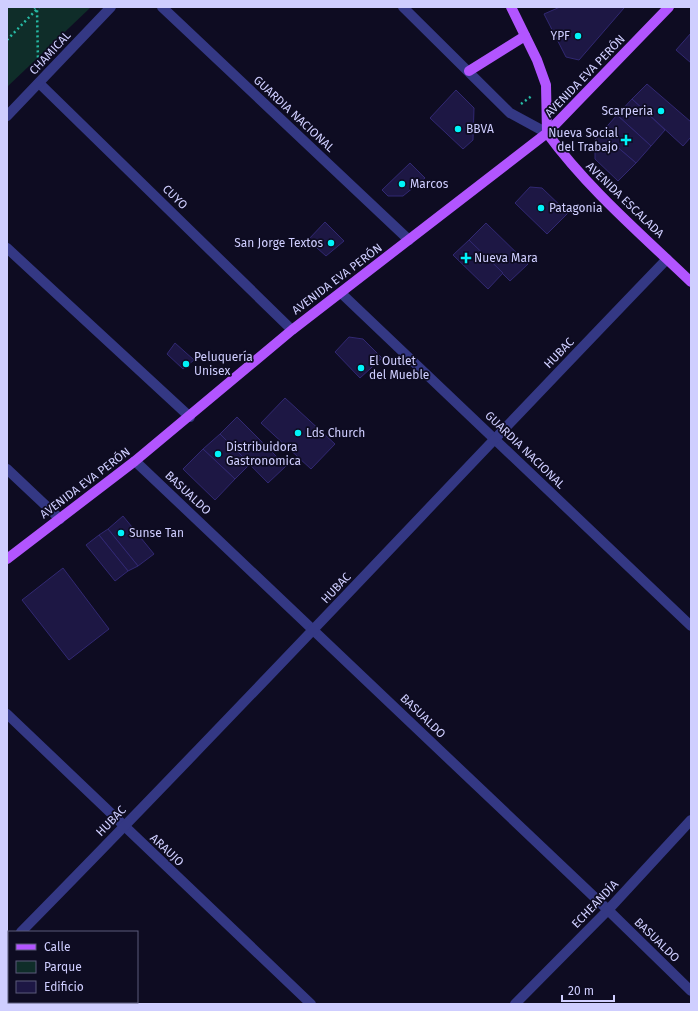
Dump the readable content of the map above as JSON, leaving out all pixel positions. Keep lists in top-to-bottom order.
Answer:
{
  "streets": {
    "main road": ["AVENIDA EVA PERÓN", "AVENIDA ESCALADA"],
    "street": [
      "CHAMICAL",
      "GUARDIA NACIONAL",
      "CUYO",
      "HUBAC",
      "BASUALDO",
      "ARAUJO",
      "ECHEANDÍA"
    ]
  },
  "crossings": [
    ["CHAMICAL", "CUYO"],
    ["AVENIDA EVA PERÓN", "GUARDIA NACIONAL"],
    ["AVENIDA EVA PERÓN", "CUYO"],
    ["AVENIDA EVA PERÓN", "AVENIDA ESCALADA"],
    ["AVENIDA EVA PERÓN", "BASUALDO"],
    ["GUARDIA NACIONAL", "HUBAC"],
    ["AVENIDA ESCALADA", "HUBAC"],
    ["HUBAC", "BASUALDO"],
    ["HUBAC", "ARAUJO"],
    ["BASUALDO", "ECHEANDÍA"]
  ],
  "places": {
    "other": [
      "YPF",
      "Scarperia",
      "BBVA",
      "Marcos",
      "Patagonia",
      "San Jorge Textos",
      "Peluquería Unisex",
      "El Outlet del Mueble",
      "Lds Church",
      "Distribuidora Gastronomica",
      "Sunse Tan"
    ],
    "health": ["Nueva Social del Trabajo", "Nueva Mara"]
  },
  "legend": ["Calle", "Parque", "Edificio"],
  "scale_bar": "20 m"
}
